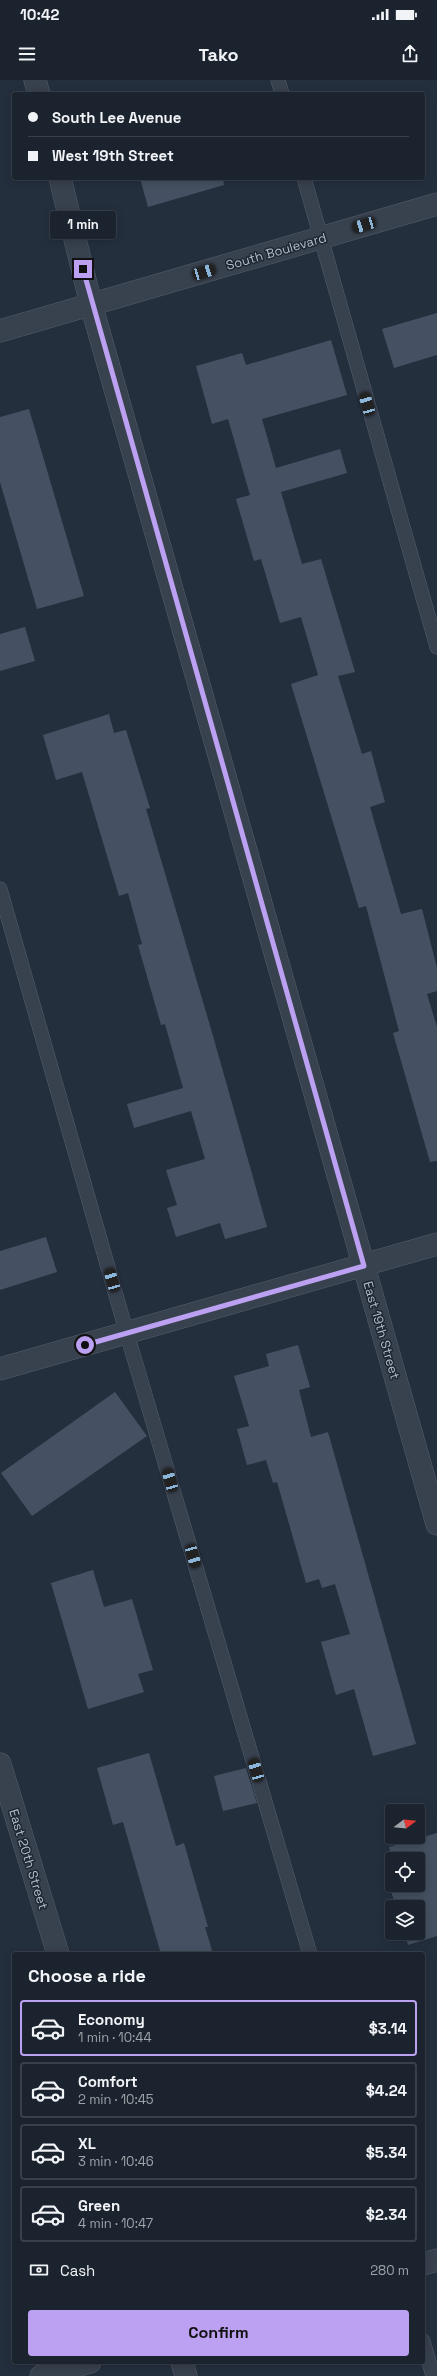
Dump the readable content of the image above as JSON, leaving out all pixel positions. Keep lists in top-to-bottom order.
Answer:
{
  "streets": {
    "street": ["South Boulevard", "East 19th Street", "East 20th Street"]
  },
  "crossings": [
    ["South Boulevard", "East 19th Street"]
  ],
  "north": "right",
  "page": {
    "status": "10:42",
    "header": "Tako",
    "banner": ["South Lee Avenue", "West 19th Street"],
    "bubble": "1 min",
    "heading": "Choose a ride",
    "list": [
      {
        "name": "Economy",
        "note": "1 min · 10:44",
        "value": "$3.14"
      },
      {
        "name": "Comfort",
        "note": "2 min · 10:45",
        "value": "$4.24"
      },
      {
        "name": "XL",
        "note": "3 min · 10:46",
        "value": "$5.34"
      },
      {
        "name": "Green",
        "note": "4 min · 10:47",
        "value": "$2.34"
      }
    ],
    "pay": ["Cash", "280 m"],
    "buttons": "Confirm"
  }
}
